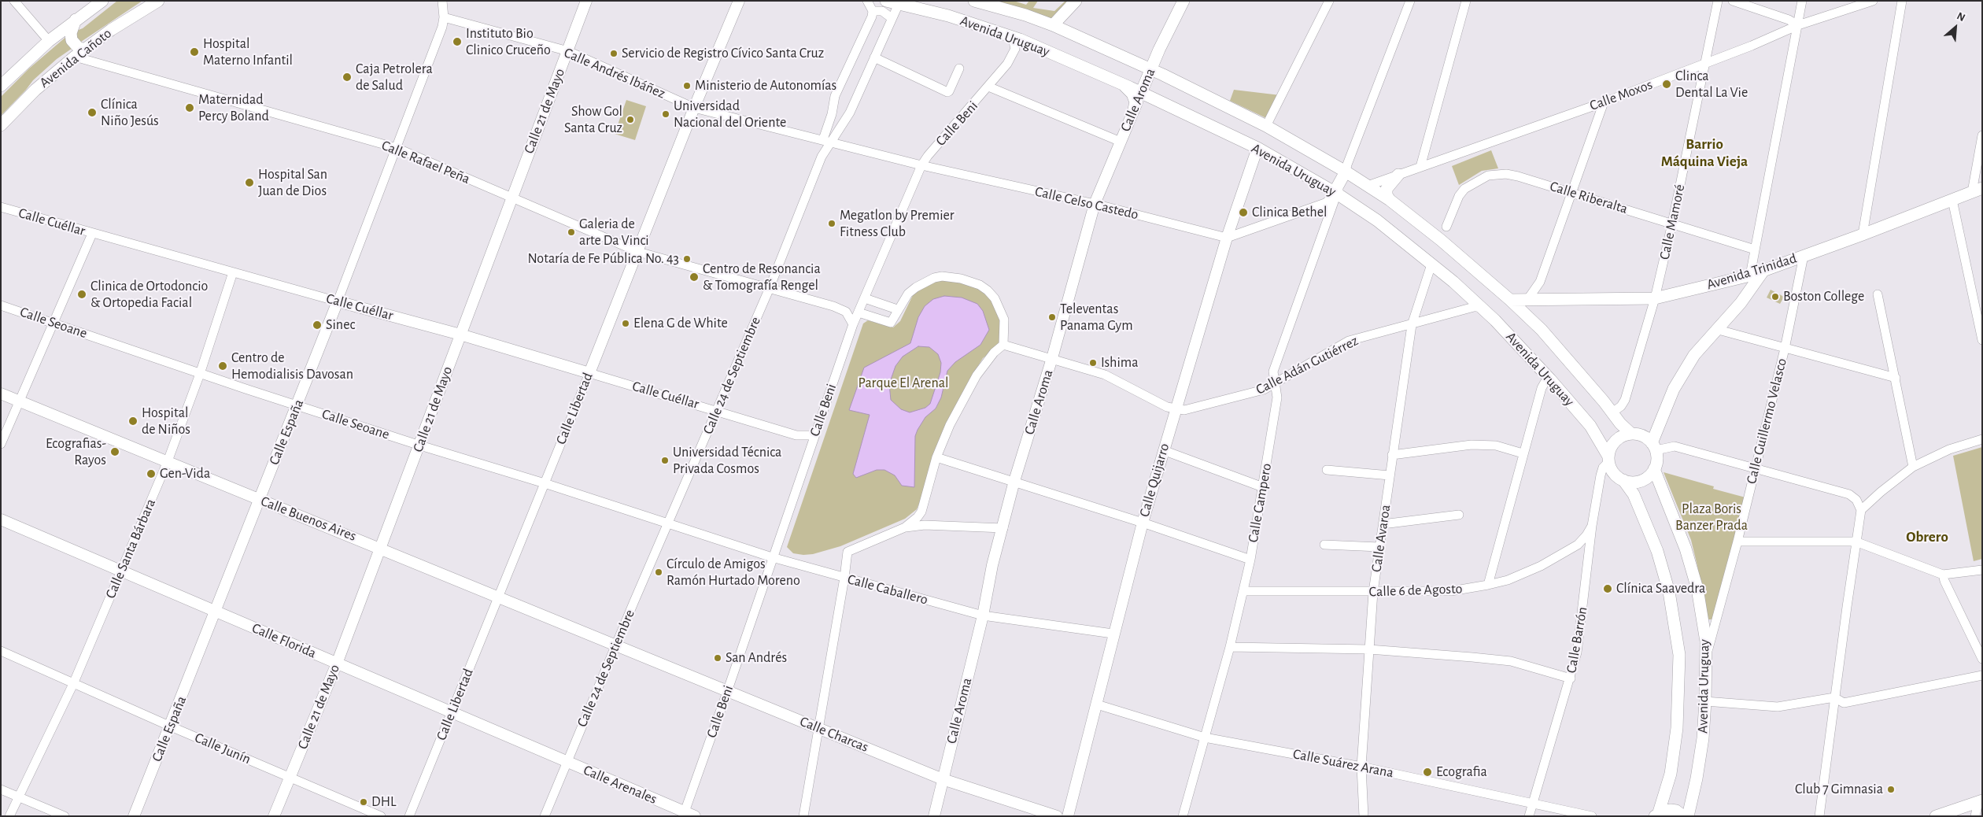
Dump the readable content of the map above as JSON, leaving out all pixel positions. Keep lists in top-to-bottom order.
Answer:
{
  "streets": {
    "main road": [
      "Avenida Uruguay",
      "Avenida Cañoto",
      "Calle Aroma",
      "Avenida Trinidad"
    ],
    "street": [
      "Calle Andrés Ibáñez",
      "Calle Moxos",
      "Calle 21 de Mayo",
      "Calle Beni",
      "Calle Rafael Peña",
      "Calle Riberalta",
      "Calle Celso Castedo",
      "Calle Cuéllar",
      "Calle Mamoré",
      "Calle Seoane",
      "Calle Adán Gutiérrez",
      "Calle 24 de Septiembre",
      "Calle Libertad",
      "Calle Guillermo Velasco",
      "Calle España",
      "Calle Quijarro",
      "Calle Campero",
      "Calle Buenos Aires",
      "Calle Avaroa",
      "Calle Santa Bárbara",
      "Calle Caballero",
      "Calle 6 de Agosto",
      "Calle Barrón",
      "Calle Florida",
      "Calle Charcas",
      "Calle Junín",
      "Calle Suárez Arana",
      "Calle Arenales"
    ]
  },
  "crossings": [
    ["Avenida Uruguay", "Calle Moxos"],
    ["Avenida Uruguay", "Calle Aroma"],
    ["Avenida Uruguay", "Calle Beni"],
    ["Avenida Uruguay", "Calle Mamoré"],
    ["Avenida Uruguay", "Avenida Trinidad"],
    ["Avenida Uruguay", "Calle Adán Gutiérrez"],
    ["Avenida Uruguay", "Calle 24 de Septiembre"],
    ["Avenida Uruguay", "Calle Guillermo Velasco"],
    ["Avenida Uruguay", "Calle Quijarro"],
    ["Avenida Uruguay", "Calle Campero"],
    ["Avenida Uruguay", "Calle Avaroa"],
    ["Avenida Uruguay", "Calle Barrón"],
    ["Avenida Cañoto", "Calle Rafael Peña"],
    ["Calle Andrés Ibáñez", "Calle 21 de Mayo"],
    ["Calle Andrés Ibáñez", "Calle Celso Castedo"],
    ["Calle Andrés Ibáñez", "Calle 24 de Septiembre"],
    ["Calle Andrés Ibáñez", "Calle Libertad"],
    ["Calle Andrés Ibáñez", "Calle España"],
    ["Calle Moxos", "Calle Mamoré"],
    ["Calle Aroma", "Calle Celso Castedo"],
    ["Calle Aroma", "Calle Adán Gutiérrez"],
    ["Calle Aroma", "Calle Caballero"],
    ["Calle Aroma", "Calle Charcas"],
    ["Calle 21 de Mayo", "Calle Rafael Peña"],
    ["Calle 21 de Mayo", "Calle Cuéllar"],
    ["Calle 21 de Mayo", "Calle Seoane"],
    ["Calle 21 de Mayo", "Calle Buenos Aires"],
    ["Calle 21 de Mayo", "Calle Florida"],
    ["Calle 21 de Mayo", "Calle Junín"],
    ["Calle Beni", "Calle Celso Castedo"],
    ["Calle Beni", "Calle Caballero"],
    ["Calle Beni", "Calle Charcas"],
    ["Calle Beni", "Calle Arenales"],
    ["Calle Rafael Peña", "Calle 24 de Septiembre"],
    ["Calle Rafael Peña", "Calle Libertad"],
    ["Calle Rafael Peña", "Calle España"],
    ["Calle Riberalta", "Calle Mamoré"],
    ["Calle Celso Castedo", "Calle 24 de Septiembre"],
    ["Calle Celso Castedo", "Calle Quijarro"],
    ["Calle Cuéllar", "Calle 24 de Septiembre"],
    ["Calle Cuéllar", "Calle Libertad"],
    ["Calle Cuéllar", "Calle España"],
    ["Calle Cuéllar", "Calle Santa Bárbara"],
    ["Calle Mamoré", "Avenida Trinidad"],
    ["Avenida Trinidad", "Calle Guillermo Velasco"],
    ["Calle Seoane", "Calle 24 de Septiembre"],
    ["Calle Seoane", "Calle Libertad"],
    ["Calle Seoane", "Calle España"],
    ["Calle Seoane", "Calle Santa Bárbara"],
    ["Calle Seoane", "Calle Caballero"],
    ["Calle Adán Gutiérrez", "Calle Quijarro"],
    ["Calle Adán Gutiérrez", "Calle Campero"],
    ["Calle Adán Gutiérrez", "Calle Avaroa"],
    ["Calle 24 de Septiembre", "Calle Buenos Aires"],
    ["Calle 24 de Septiembre", "Calle Caballero"],
    ["Calle 24 de Septiembre", "Calle Florida"],
    ["Calle 24 de Septiembre", "Calle Charcas"],
    ["Calle 24 de Septiembre", "Calle Arenales"],
    ["Calle Libertad", "Calle Buenos Aires"],
    ["Calle Libertad", "Calle Florida"],
    ["Calle España", "Calle Buenos Aires"],
    ["Calle España", "Calle Florida"],
    ["Calle España", "Calle Junín"],
    ["Calle Quijarro", "Calle Caballero"],
    ["Calle Quijarro", "Calle Suárez Arana"],
    ["Calle Campero", "Calle 6 de Agosto"],
    ["Calle Campero", "Calle Suárez Arana"],
    ["Calle Buenos Aires", "Calle Santa Bárbara"],
    ["Calle Buenos Aires", "Calle Charcas"],
    ["Calle Avaroa", "Calle 6 de Agosto"],
    ["Calle Avaroa", "Calle Suárez Arana"],
    ["Calle Santa Bárbara", "Calle Florida"],
    ["Calle Santa Bárbara", "Calle Junín"],
    ["Calle 6 de Agosto", "Calle Barrón"],
    ["Calle Barrón", "Calle Suárez Arana"],
    ["Calle Florida", "Calle Arenales"]
  ],
  "districts": ["Barrio Máquina Vieja", "Obrero"],
  "parks": ["Parque El Arenal", "Plaza Boris Banzer Prada"],
  "places": [
    "Instituto Bio Clinico Cruceño",
    "Hospital Materno Infantil",
    "Servicio de Registro Cívico Santa Cruz",
    "Caja Petrolera de Salud",
    "Clinca Dental La Vie",
    "Ministerio de Autonomías",
    "Maternidad Percy Boland",
    "Clínica Niño Jesús",
    "Universidad Nacional del Oriente",
    "Show Gol Santa Cruz",
    "Hospital San Juan de Dios",
    "Clinica Bethel",
    "Megatlon by Premier Fitness Club",
    "Galeria de arte Da Vinci",
    "Notaría de Fe Pública No. 43",
    "Centro de Resonancia & Tomografía Rengel",
    "Clinica de Ortodoncio & Ortopedia Facial",
    "Boston College",
    "Televentas Panama Gym",
    "Elena G de White",
    "Sinec",
    "Ishima",
    "Centro de Hemodialisis Davosan",
    "Hospital de Niños",
    "Ecografias- Rayos",
    "Universidad Técnica Privada Cosmos",
    "Gen-Vida",
    "Círculo de Amigos Ramón Hurtado Moreno",
    "Clínica Saavedra",
    "San Andrés",
    "Ecografia",
    "Club 7 Gimnasia",
    "DHL"
  ],
  "north": "top right"
}
